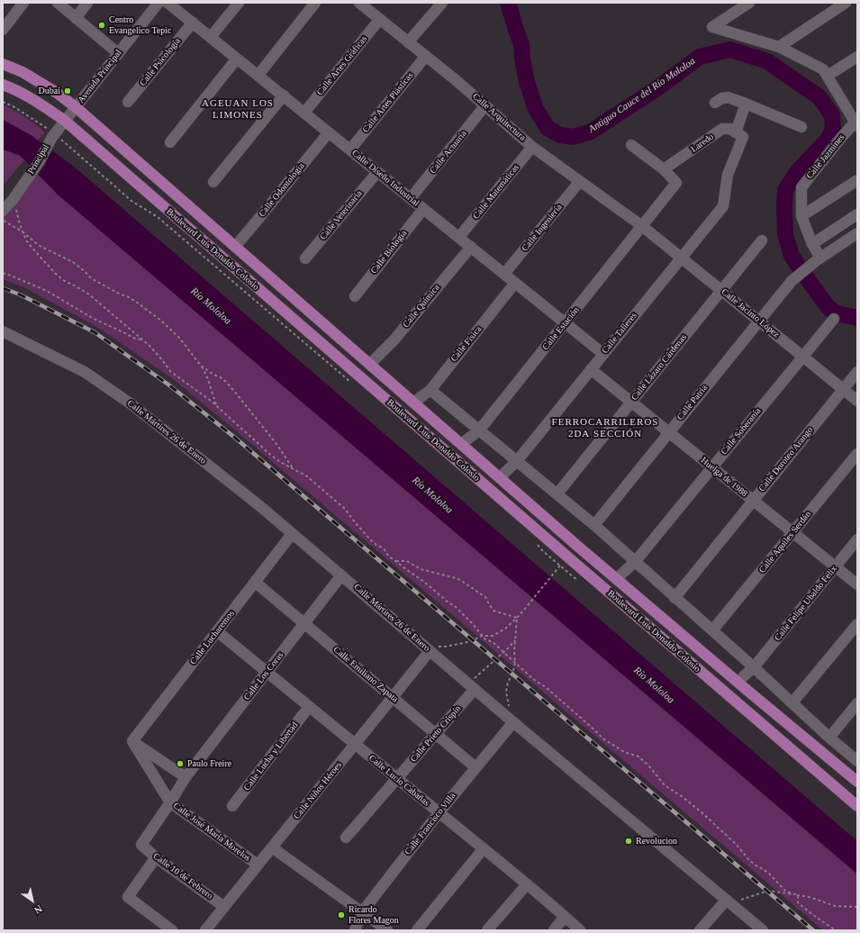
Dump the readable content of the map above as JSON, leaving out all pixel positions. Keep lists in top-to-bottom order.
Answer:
{
  "streets": {
    "main road": ["Boulevard Luis Donaldo Colosio"],
    "street": [
      "Calle Psicología",
      "Calle Artes Gráficas",
      "Avenida Principal",
      "Calle Artes Plásticas",
      "Calle Arquitectura",
      "Laredo",
      "Calle Actuaria",
      "Calle Jazmines",
      "Principal",
      "Calle Diseño Industrial",
      "Calle Odontología",
      "Calle Matemáticas",
      "Calle Veterinaria",
      "Calle Ingeniería",
      "Calle Biología",
      "Calle Química",
      "Calle Jacinto López",
      "Calle Estación",
      "Calle Talleres",
      "Calle Física",
      "Calle Lázaro Cárdenas",
      "Calle Patria",
      "Calle Soberanía",
      "Calle Mártires 26 de Enero",
      "Calle Doroteo Arango",
      "Huelga de 1988",
      "Calle Aquiles Serdán",
      "Calle Felipe Ubaldo Félix",
      "Calle Lucharemos",
      "Calle Emiliano Zapata",
      "Calle Los Coras",
      "Calle Prieto Crispín",
      "Calle Lucha y Libertad",
      "Calle Lucio Cabañas",
      "Calle Niños Héroes",
      "Calle Francisco Villa",
      "Calle José María Morelos",
      "Calle 10 de Febrero"
    ]
  },
  "crossings": [
    ["Calle Psicología", "Calle Diseño Industrial"],
    ["Calle Artes Gráficas", "Calle Arquitectura"],
    ["Calle Artes Gráficas", "Calle Diseño Industrial"],
    ["Avenida Principal", "Principal"],
    ["Avenida Principal", "Boulevard Luis Donaldo Colosio"],
    ["Calle Artes Plásticas", "Calle Arquitectura"],
    ["Calle Artes Plásticas", "Calle Diseño Industrial"],
    ["Calle Arquitectura", "Calle Actuaria"],
    ["Calle Arquitectura", "Calle Matemáticas"],
    ["Calle Arquitectura", "Calle Ingeniería"],
    ["Calle Arquitectura", "Calle Jacinto López"],
    ["Calle Arquitectura", "Calle Estación"],
    ["Laredo", "Calle Talleres"],
    ["Calle Actuaria", "Calle Diseño Industrial"],
    ["Calle Jazmines", "Calle Patria"],
    ["Calle Diseño Industrial", "Calle Odontología"],
    ["Calle Diseño Industrial", "Calle Matemáticas"],
    ["Calle Diseño Industrial", "Calle Veterinaria"],
    ["Calle Diseño Industrial", "Calle Ingeniería"],
    ["Calle Diseño Industrial", "Calle Biología"],
    ["Calle Diseño Industrial", "Calle Química"],
    ["Calle Diseño Industrial", "Calle Estación"],
    ["Calle Diseño Industrial", "Calle Talleres"],
    ["Calle Diseño Industrial", "Calle Física"],
    ["Calle Odontología", "Boulevard Luis Donaldo Colosio"],
    ["Boulevard Luis Donaldo Colosio", "Calle Química"],
    ["Boulevard Luis Donaldo Colosio", "Calle Estación"],
    ["Boulevard Luis Donaldo Colosio", "Calle Talleres"],
    ["Boulevard Luis Donaldo Colosio", "Calle Física"],
    ["Boulevard Luis Donaldo Colosio", "Calle Soberanía"],
    ["Boulevard Luis Donaldo Colosio", "Calle Felipe Ubaldo Félix"],
    ["Calle Jacinto López", "Calle Estación"],
    ["Calle Jacinto López", "Calle Talleres"],
    ["Calle Jacinto López", "Calle Lázaro Cárdenas"],
    ["Calle Jacinto López", "Calle Patria"],
    ["Calle Jacinto López", "Calle Soberanía"],
    ["Calle Jacinto López", "Calle Doroteo Arango"],
    ["Calle Talleres", "Huelga de 1988"],
    ["Calle Lázaro Cárdenas", "Huelga de 1988"],
    ["Calle Patria", "Huelga de 1988"],
    ["Calle Soberanía", "Huelga de 1988"],
    ["Calle Mártires 26 de Enero", "Calle Lucharemos"],
    ["Calle Mártires 26 de Enero", "Calle Los Coras"],
    ["Calle Mártires 26 de Enero", "Calle Prieto Crispín"],
    ["Calle Mártires 26 de Enero", "Calle Niños Héroes"],
    ["Calle Mártires 26 de Enero", "Calle Francisco Villa"],
    ["Calle Doroteo Arango", "Huelga de 1988"],
    ["Huelga de 1988", "Calle Aquiles Serdán"],
    ["Huelga de 1988", "Calle Felipe Ubaldo Félix"],
    ["Calle Lucharemos", "Calle Emiliano Zapata"],
    ["Calle Lucharemos", "Calle Lucio Cabañas"],
    ["Calle Lucharemos", "Calle José María Morelos"],
    ["Calle Emiliano Zapata", "Calle Los Coras"],
    ["Calle Emiliano Zapata", "Calle Prieto Crispín"],
    ["Calle Emiliano Zapata", "Calle Niños Héroes"],
    ["Calle Emiliano Zapata", "Calle Francisco Villa"],
    ["Calle Los Coras", "Calle Lucio Cabañas"],
    ["Calle Prieto Crispín", "Calle Lucio Cabañas"],
    ["Calle Lucha y Libertad", "Calle Lucio Cabañas"],
    ["Calle Lucio Cabañas", "Calle Niños Héroes"],
    ["Calle Lucio Cabañas", "Calle Francisco Villa"],
    ["Calle Niños Héroes", "Calle José María Morelos"],
    ["Calle Niños Héroes", "Calle 10 de Febrero"],
    ["Calle José María Morelos", "Calle 10 de Febrero"]
  ],
  "districts": ["AGEUAN LOS LIMONES", "FERROCARRILEROS 2DA SECCIÓN"],
  "water": ["Antiguo Cauce del Río Mololoa", "Río Mololoa"],
  "places": [
    "Centro Evangelico Tepic",
    "Dubai",
    "Paulo Freire",
    "Revolucion",
    "Ricardo Flores Magon"
  ],
  "north": "bottom right"
}
